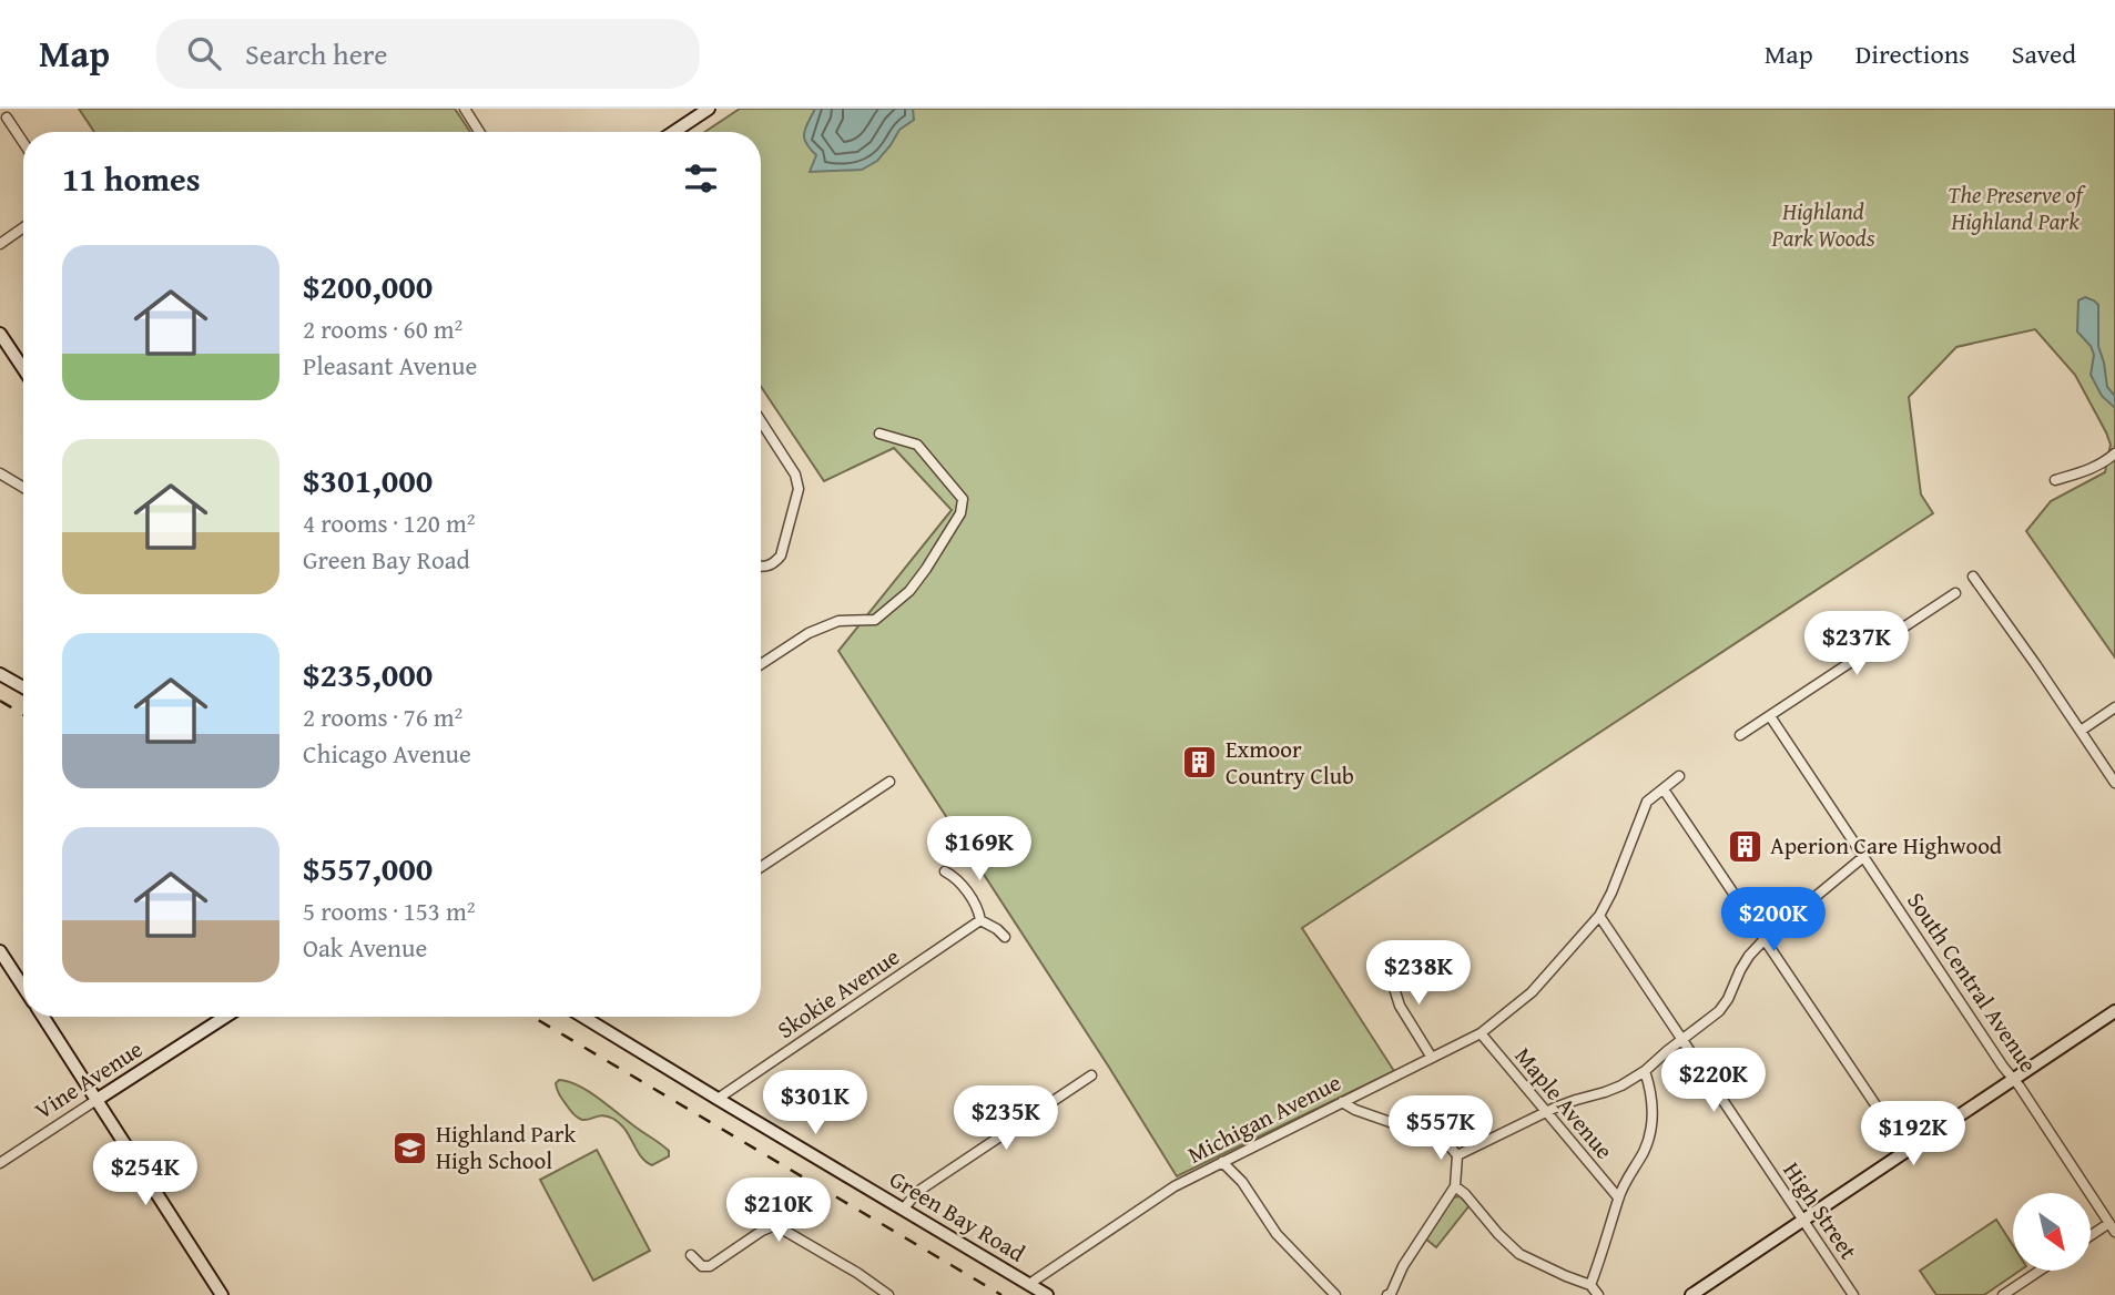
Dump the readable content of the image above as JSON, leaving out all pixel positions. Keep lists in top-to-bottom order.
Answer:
{
  "streets": {
    "main road": ["Vine Avenue", "Green Bay Road"],
    "street": [
      "South Central Avenue",
      "Skokie Avenue",
      "Maple Avenue",
      "Michigan Avenue",
      "High Street"
    ]
  },
  "crossings": [
    ["Skokie Avenue", "Green Bay Road"],
    ["Maple Avenue", "Michigan Avenue"],
    ["Michigan Avenue", "High Street"],
    ["Michigan Avenue", "Green Bay Road"]
  ],
  "parks": ["The Preserve of Highland Park", "Highland Park Woods"],
  "places": {
    "building": ["Exmoor Country Club", "Aperion Care Highwood"],
    "school or university": ["Highland Park High School"]
  },
  "north": "bottom right",
  "page": {
    "header": "Map",
    "search": "Search here",
    "nav": ["Map", "Directions", "Saved"],
    "heading": "11 homes",
    "list": [
      {
        "name": "$200,000",
        "note": "2 rooms · 60 m² · Pleasant Avenue"
      },
      {
        "name": "$301,000",
        "note": "4 rooms · 120 m² · Green Bay Road"
      },
      {
        "name": "$235,000",
        "note": "2 rooms · 76 m² · Chicago Avenue"
      },
      {
        "name": "$557,000",
        "note": "5 rooms · 153 m² · Oak Avenue"
      }
    ],
    "price": [
      "$237K",
      "$169K",
      "$200K",
      "$238K",
      "$220K",
      "$301K",
      "$235K",
      "$557K",
      "$192K",
      "$254K",
      "$210K"
    ]
  }
}
